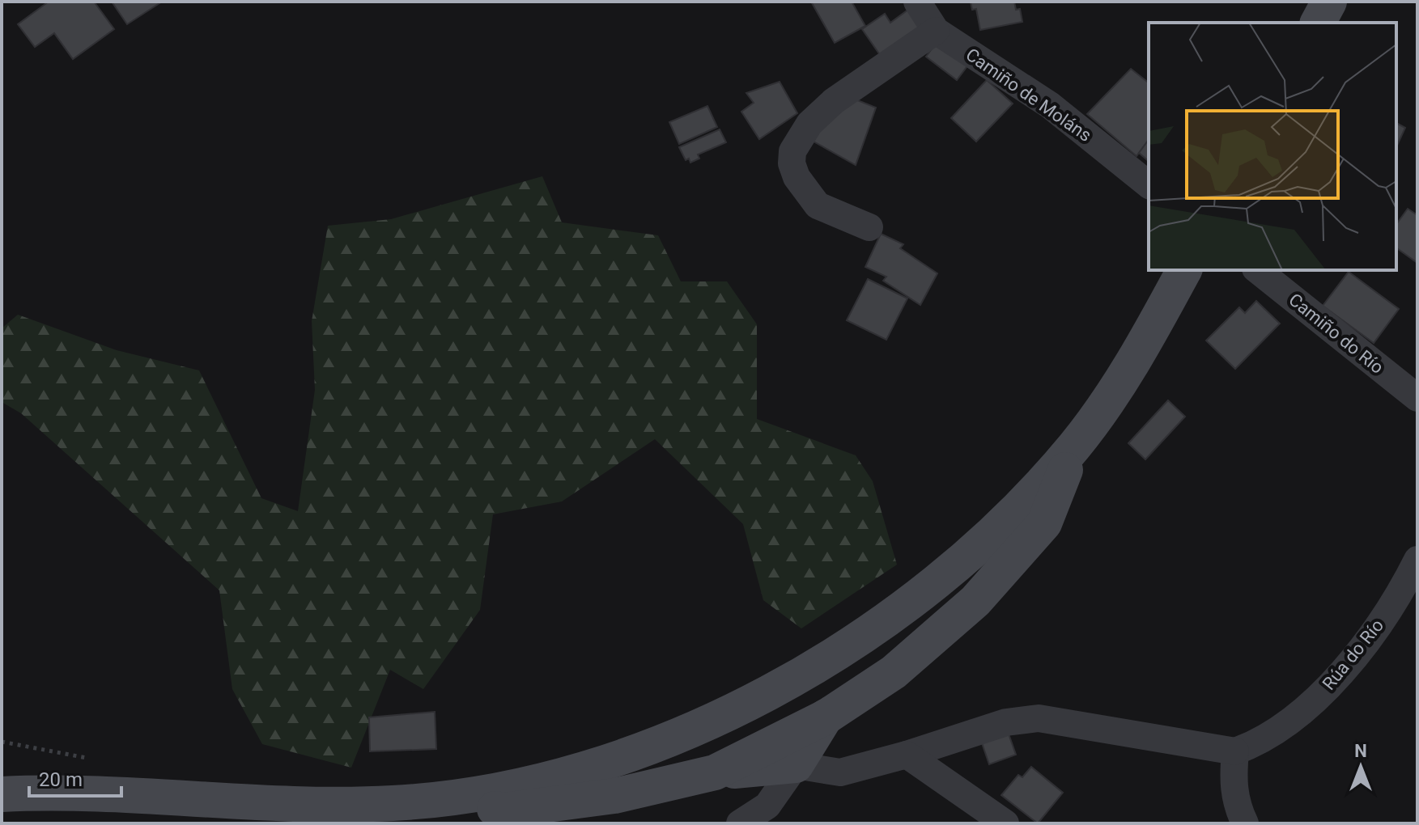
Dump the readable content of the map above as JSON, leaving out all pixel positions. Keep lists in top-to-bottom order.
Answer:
{
  "streets": {
    "street": ["Camiño de Moláns", "Camiño do Río", "Rúa do Río"]
  },
  "scale_bar": "20 m",
  "north": "top"
}
